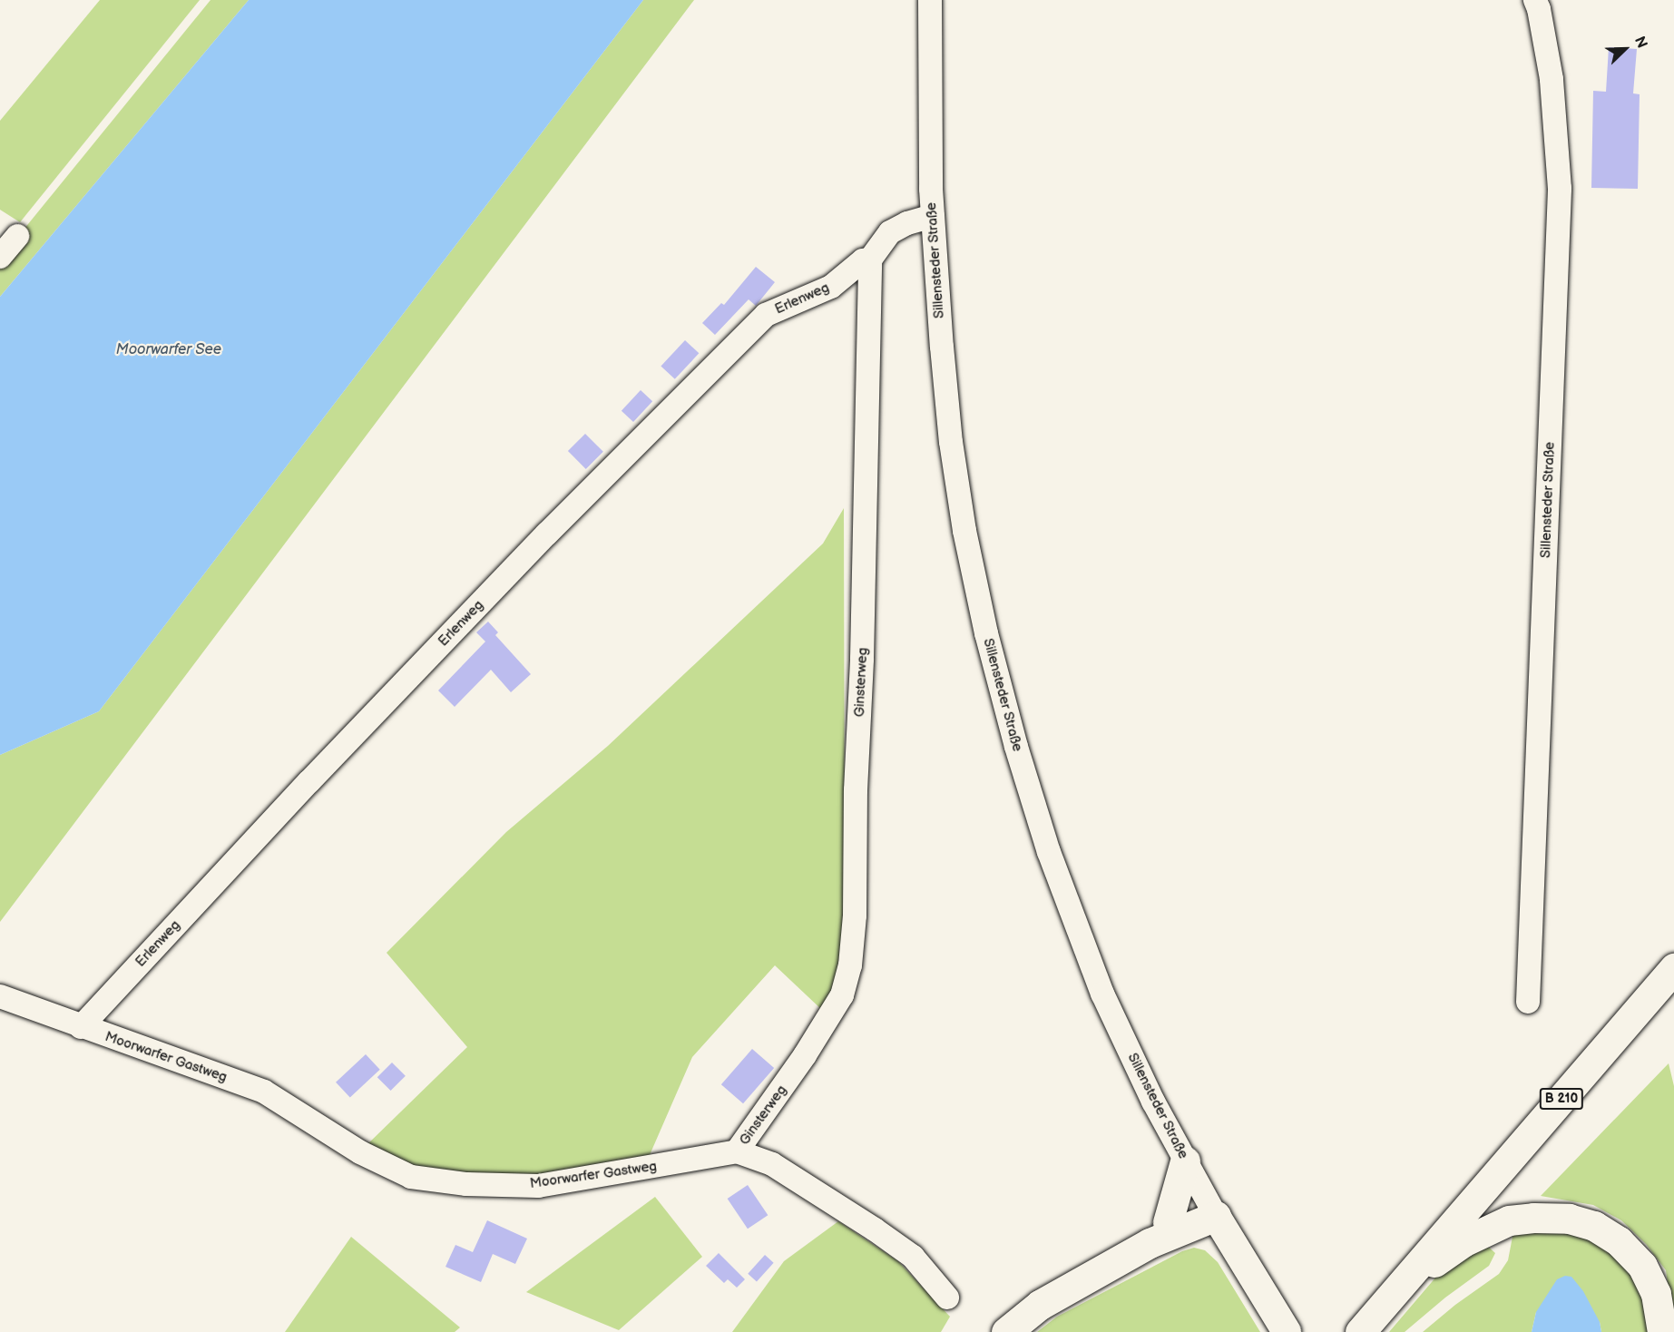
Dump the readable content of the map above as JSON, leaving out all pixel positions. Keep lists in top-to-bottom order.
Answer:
{
  "streets": {
    "highway": ["B 210"],
    "main road": ["Sillensteder Straße"],
    "street": ["Erlenweg", "Ginsterweg", "Moorwarfer Gastweg"]
  },
  "crossings": [
    ["Erlenweg", "Ginsterweg"],
    ["Erlenweg", "Moorwarfer Gastweg"],
    ["Ginsterweg", "Moorwarfer Gastweg"]
  ],
  "water": ["Moorwarfer See"],
  "north": "top right"
}
